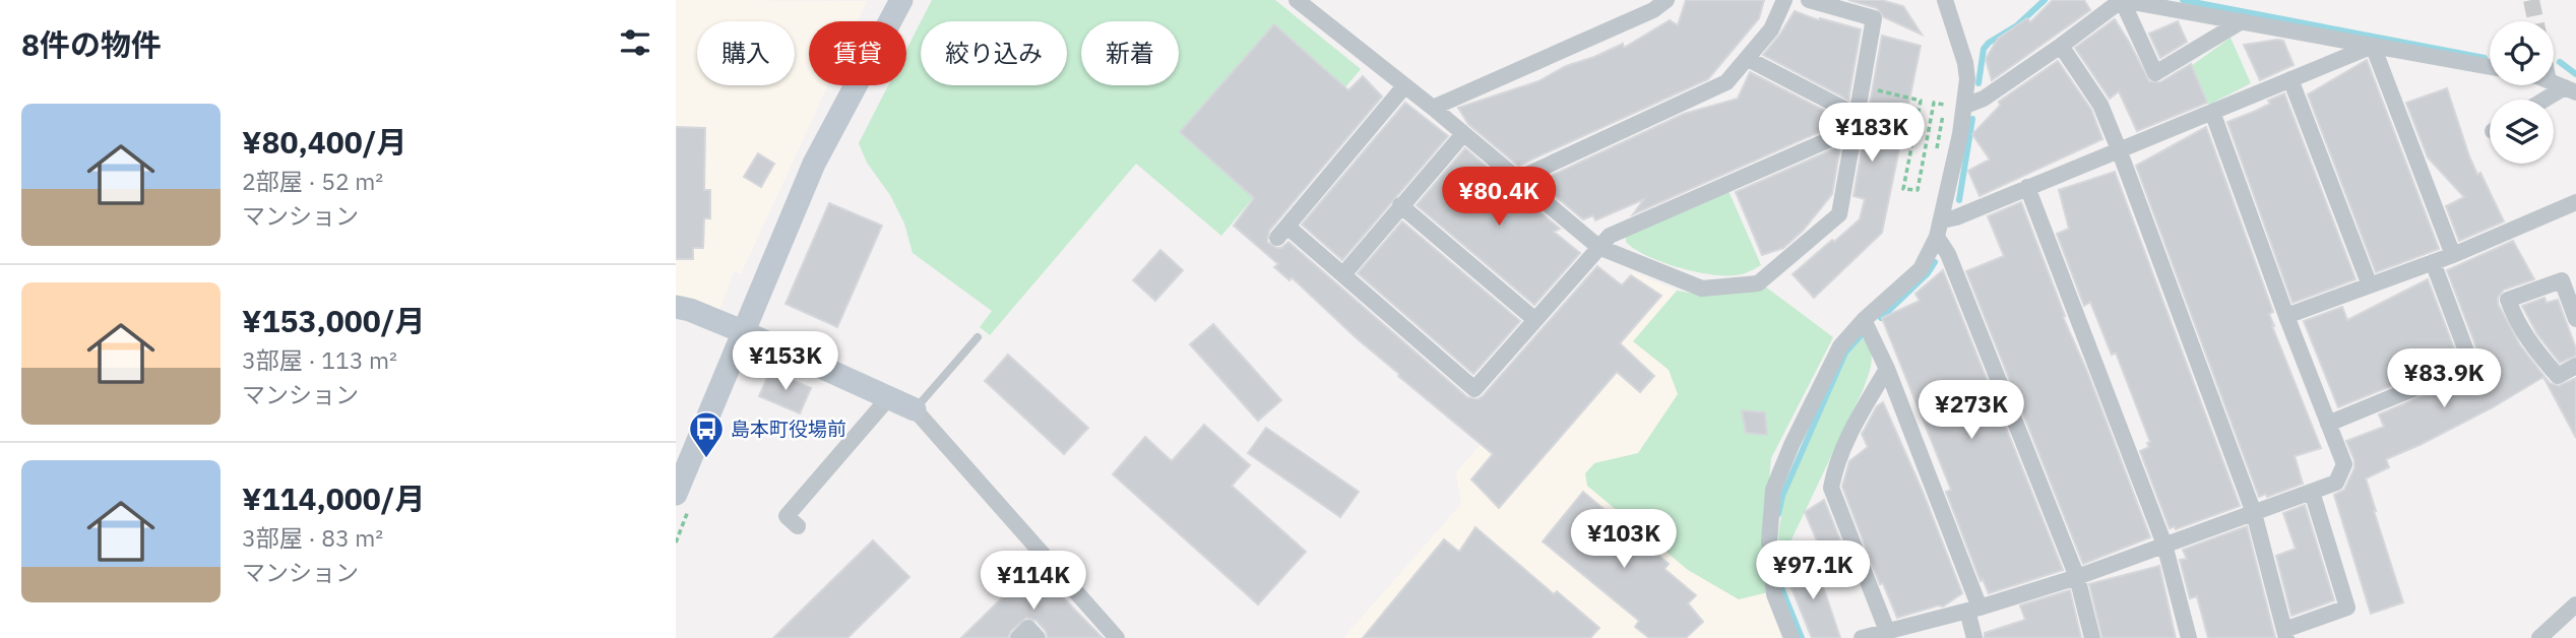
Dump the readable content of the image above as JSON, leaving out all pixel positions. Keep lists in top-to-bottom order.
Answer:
{
  "places": {
    "bus stop": ["島本町役場前"]
  },
  "page": {
    "heading": "8件の物件",
    "chip": [
      "購入",
      "賃貸",
      "絞り込み",
      "新着"
    ],
    "list": [
      {
        "name": "¥80,400/月",
        "note": "2部屋 · 52 m² · マンション"
      },
      {
        "name": "¥153,000/月",
        "note": "3部屋 · 113 m² · マンション"
      },
      {
        "name": "¥114,000/月",
        "note": "3部屋 · 83 m² · マンション"
      }
    ],
    "price": [
      "¥183K",
      "¥80.4K",
      "¥153K",
      "¥83.9K",
      "¥273K",
      "¥103K",
      "¥97.1K",
      "¥114K"
    ]
  }
}
